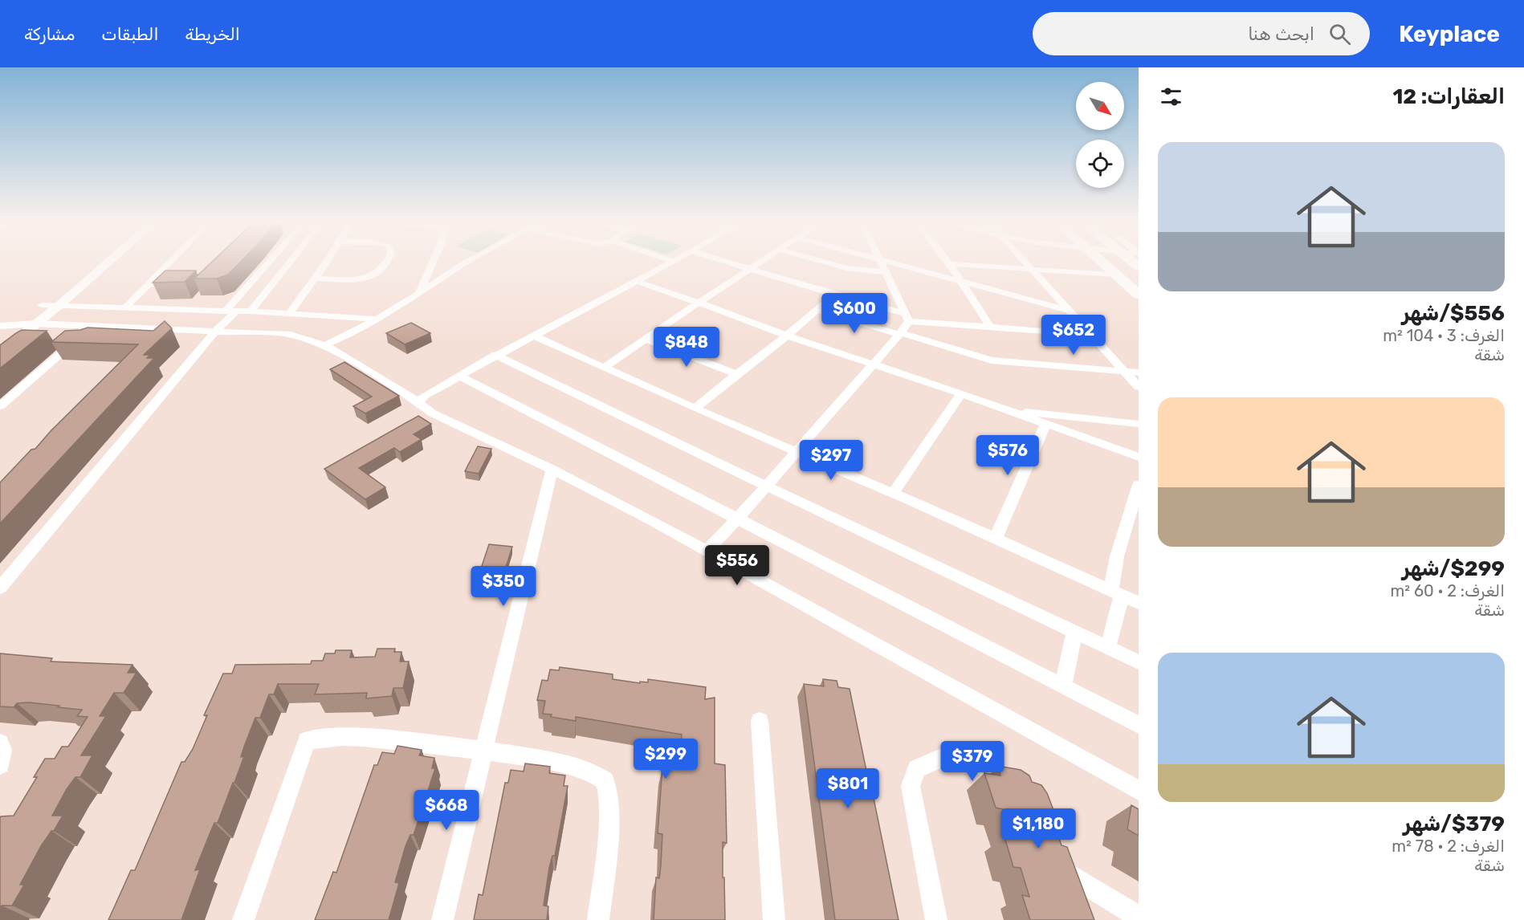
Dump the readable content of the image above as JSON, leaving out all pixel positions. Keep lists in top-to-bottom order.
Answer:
{
  "north": "bottom right",
  "page": {
    "header": "Keyplace",
    "search": "ابحث هنا",
    "nav": ["الخريطة", "الطبقات", "مشاركة"],
    "heading": "العقارات: 12",
    "list": [
      {
        "name": "$556/شهر",
        "note": "الغرف: 3 · 104 m² · شقة"
      },
      {
        "name": "$299/شهر",
        "note": "الغرف: 2 · 60 m² · شقة"
      },
      {
        "name": "$379/شهر",
        "note": "الغرف: 2 · 78 m² · شقة"
      }
    ],
    "price": [
      "$600",
      "$652",
      "$848",
      "$576",
      "$297",
      "$556",
      "$350",
      "$299",
      "$379",
      "$801",
      "$668",
      "$1,180"
    ]
  }
}
